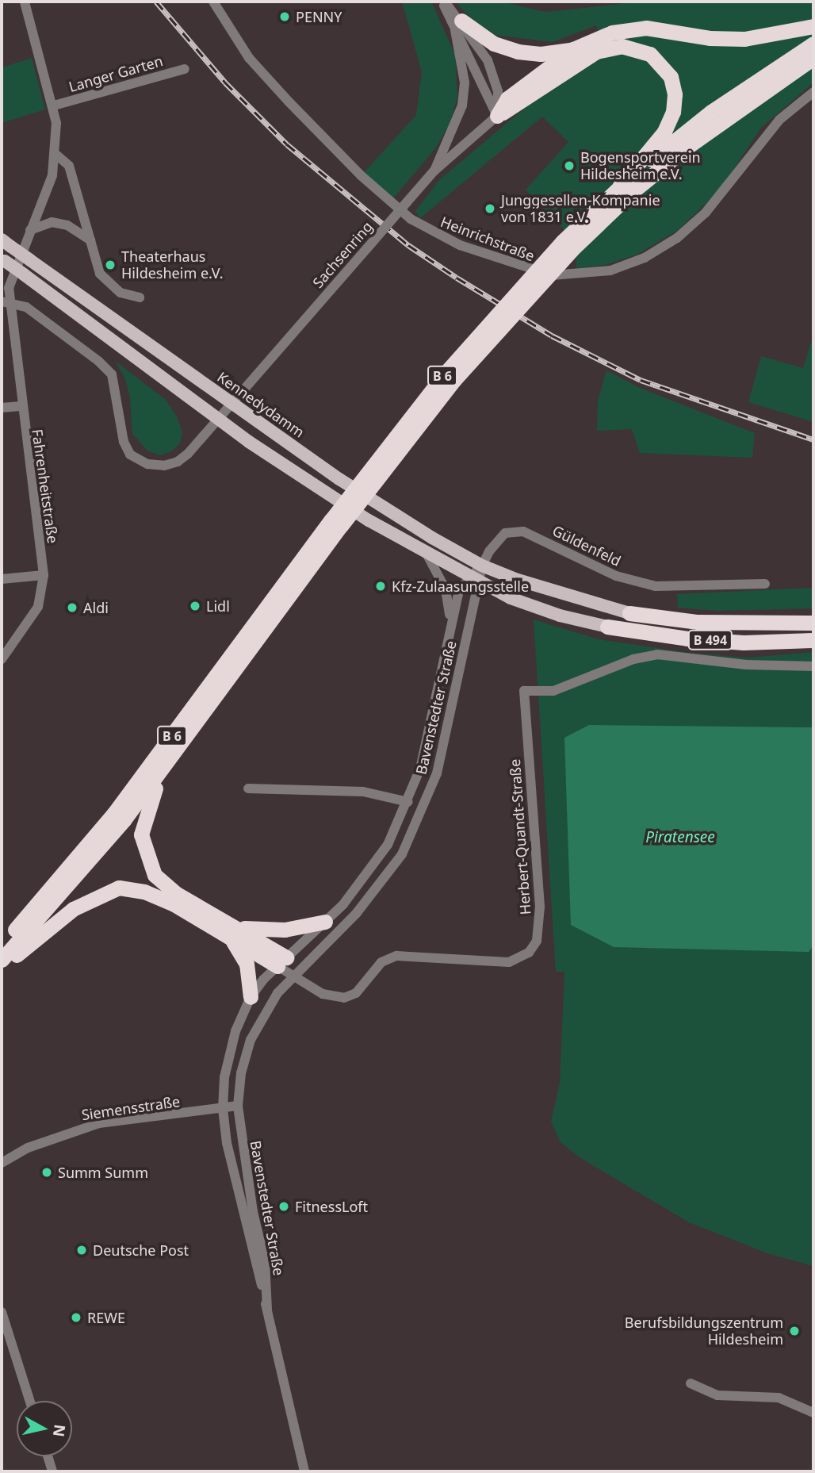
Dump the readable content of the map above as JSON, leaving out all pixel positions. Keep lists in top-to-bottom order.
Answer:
{
  "streets": {
    "highway": ["B 6", "B 494"],
    "main road": ["Kennedydamm"],
    "street": [
      "Langer Garten",
      "Heinrichstraße",
      "Sachsenring",
      "Fahrenheitstraße",
      "Güldenfeld",
      "Bavenstedter Straße",
      "Herbert-Quandt-Straße",
      "Siemensstraße"
    ]
  },
  "crossings": [
    ["Langer Garten", "Sachsenring"],
    ["Langer Garten", "Fahrenheitstraße"],
    ["Sachsenring", "Kennedydamm"],
    ["Sachsenring", "Fahrenheitstraße"],
    ["Sachsenring", "B 494"],
    ["Kennedydamm", "Güldenfeld"],
    ["Kennedydamm", "B 494"],
    ["Kennedydamm", "Bavenstedter Straße"],
    ["Güldenfeld", "Bavenstedter Straße"],
    ["B 494", "Bavenstedter Straße"],
    ["Bavenstedter Straße", "Herbert-Quandt-Straße"],
    ["Bavenstedter Straße", "Siemensstraße"]
  ],
  "water": ["Piratensee"],
  "places": [
    "PENNY",
    "Bogensportverein Hildesheim e.V.",
    "Junggesellen-Kompanie von 1831 e.V.",
    "Theaterhaus Hildesheim e.V.",
    "Kfz-Zulaasungsstelle",
    "Lidl",
    "Aldi",
    "Summ Summ",
    "FitnessLoft",
    "Deutsche Post",
    "REWE",
    "Berufsbildungszentrum Hildesheim"
  ],
  "north": "right"
}
